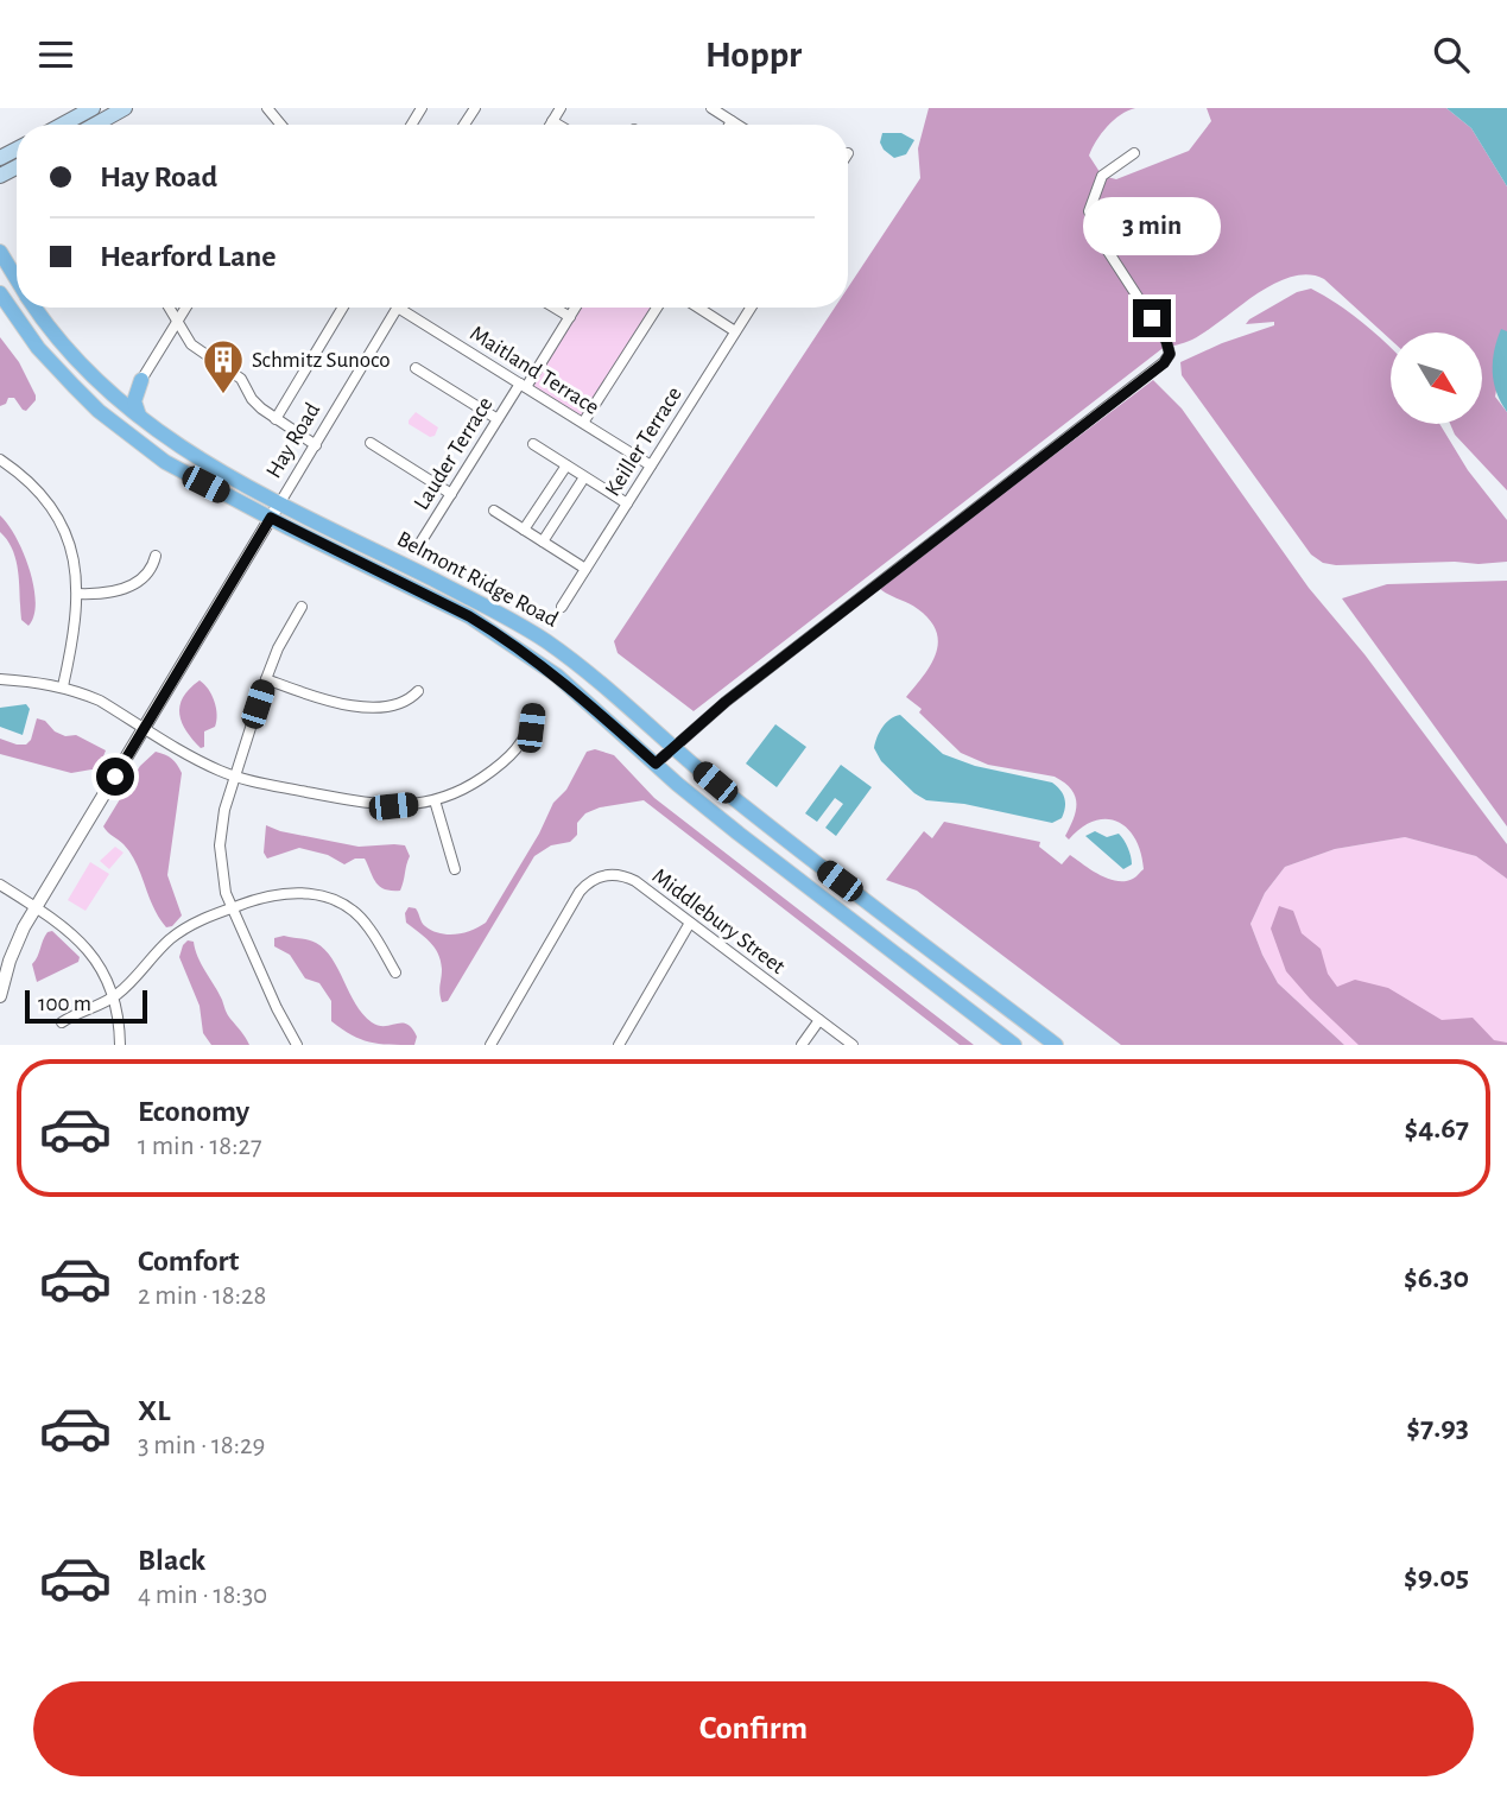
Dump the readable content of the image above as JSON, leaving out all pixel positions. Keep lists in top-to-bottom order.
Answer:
{
  "streets": {
    "main road": ["Belmont Ridge Road"],
    "street": [
      "Maitland Terrace",
      "Hay Road",
      "Keiller Terrace",
      "Lauder Terrace",
      "Middlebury Street"
    ]
  },
  "crossings": [
    ["Maitland Terrace", "Hay Road"],
    ["Maitland Terrace", "Keiller Terrace"],
    ["Maitland Terrace", "Lauder Terrace"],
    ["Hay Road", "Belmont Ridge Road"]
  ],
  "places": {
    "building": ["Schmitz Sunoco"]
  },
  "scale_bar": "100 m",
  "north": "bottom right",
  "page": {
    "header": "Hoppr",
    "banner": ["Hay Road", "Hearford Lane"],
    "bubble": "3 min",
    "scale": "100 m",
    "list": [
      {
        "name": "Economy",
        "note": "1 min · 18:27",
        "value": "$4.67"
      },
      {
        "name": "Comfort",
        "note": "2 min · 18:28",
        "value": "$6.30"
      },
      {
        "name": "XL",
        "note": "3 min · 18:29",
        "value": "$7.93"
      },
      {
        "name": "Black",
        "note": "4 min · 18:30",
        "value": "$9.05"
      }
    ],
    "buttons": "Confirm"
  }
}
